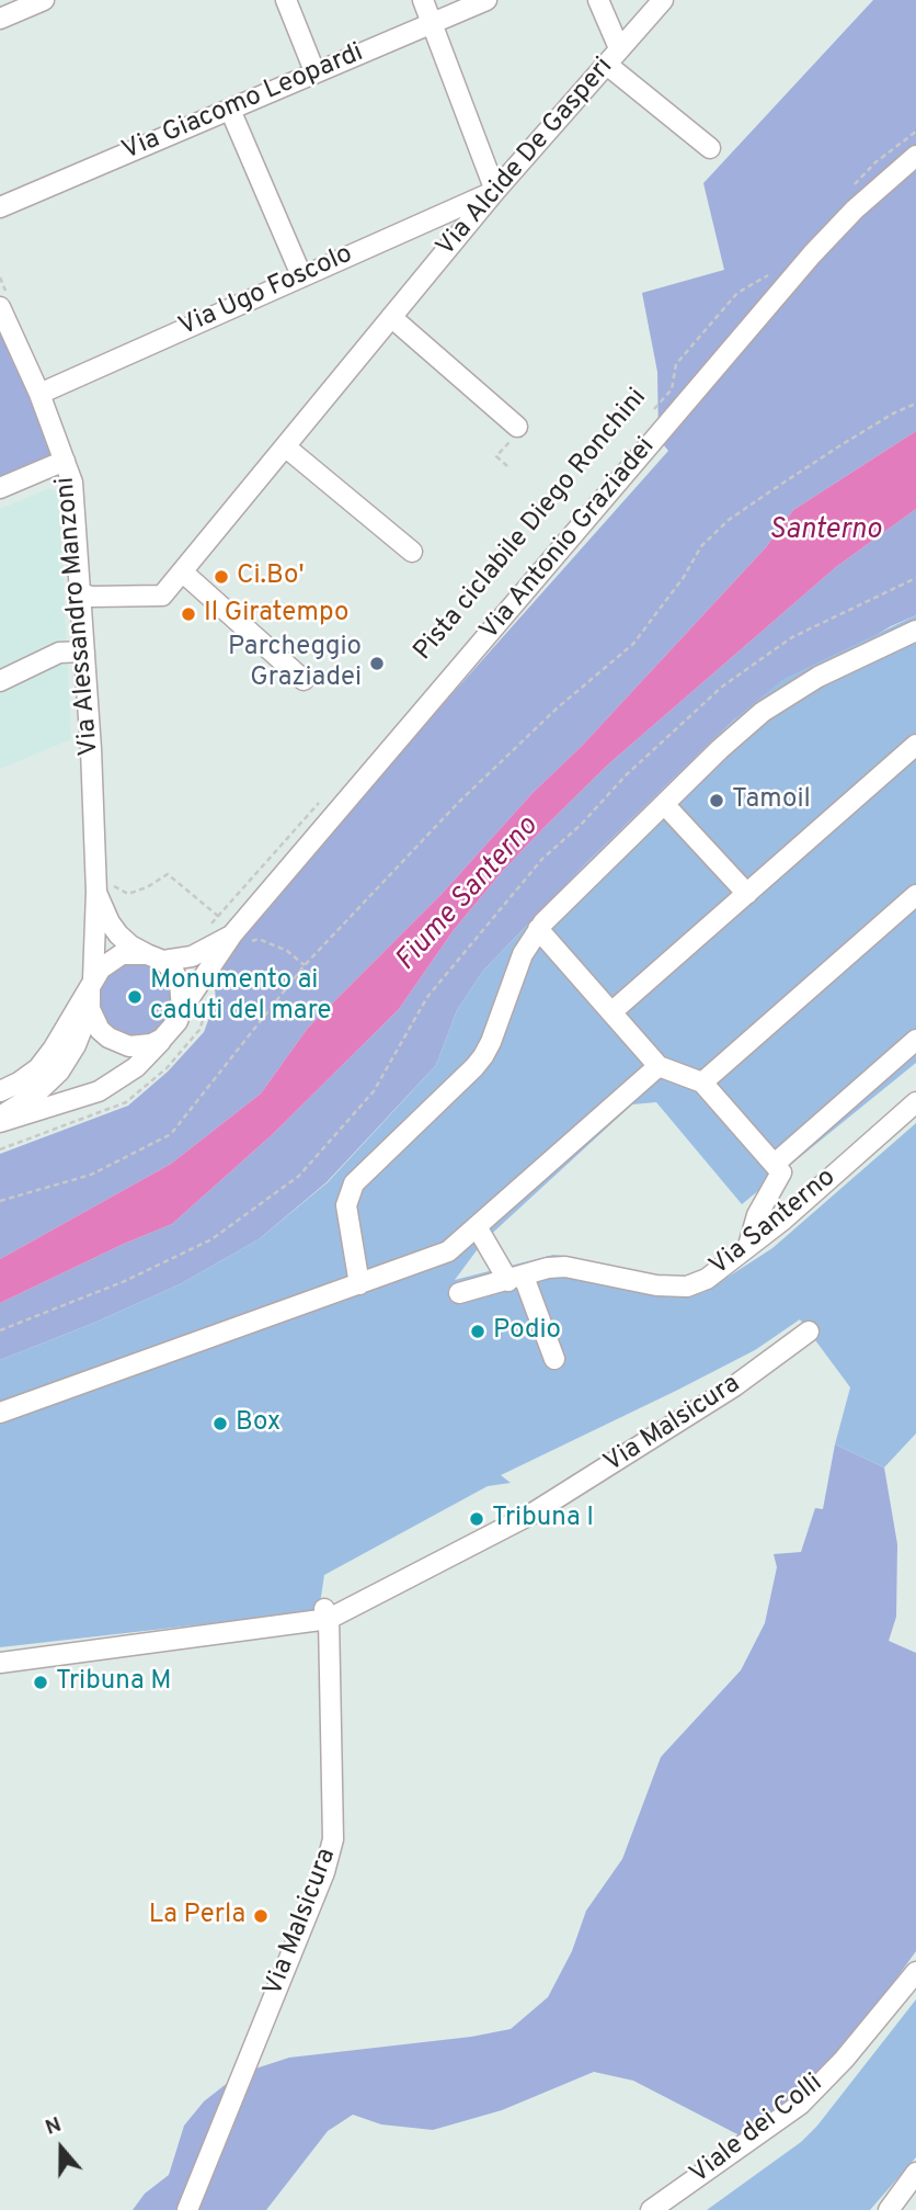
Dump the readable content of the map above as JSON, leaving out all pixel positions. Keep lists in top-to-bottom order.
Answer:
{
  "streets": {
    "street": [
      "Via Giacomo Leopardi",
      "Via Alcide De Gasperi",
      "Via Ugo Foscolo",
      "Via Antonio Graziadei",
      "Via Alessandro Manzoni",
      "Via Santerno",
      "Via Malsicura",
      "Viale dei Colli"
    ],
    "path": ["Pista ciclabile Diego Ronchini"]
  },
  "crossings": [
    ["Via Alcide De Gasperi", "Via Ugo Foscolo"],
    ["Via Alcide De Gasperi", "Via Alessandro Manzoni"],
    ["Via Ugo Foscolo", "Via Alessandro Manzoni"],
    ["Via Antonio Graziadei", "Via Alessandro Manzoni"]
  ],
  "water": ["Santerno", "Fiume Santerno"],
  "places": [
    "Ci.Bo'",
    "Il Giratempo",
    "Parcheggio Graziadei",
    "Tamoil",
    "Monumento ai caduti del mare",
    "Podio",
    "Box",
    "Tribuna I",
    "Tribuna M",
    "La Perla"
  ],
  "north": "top"
}
